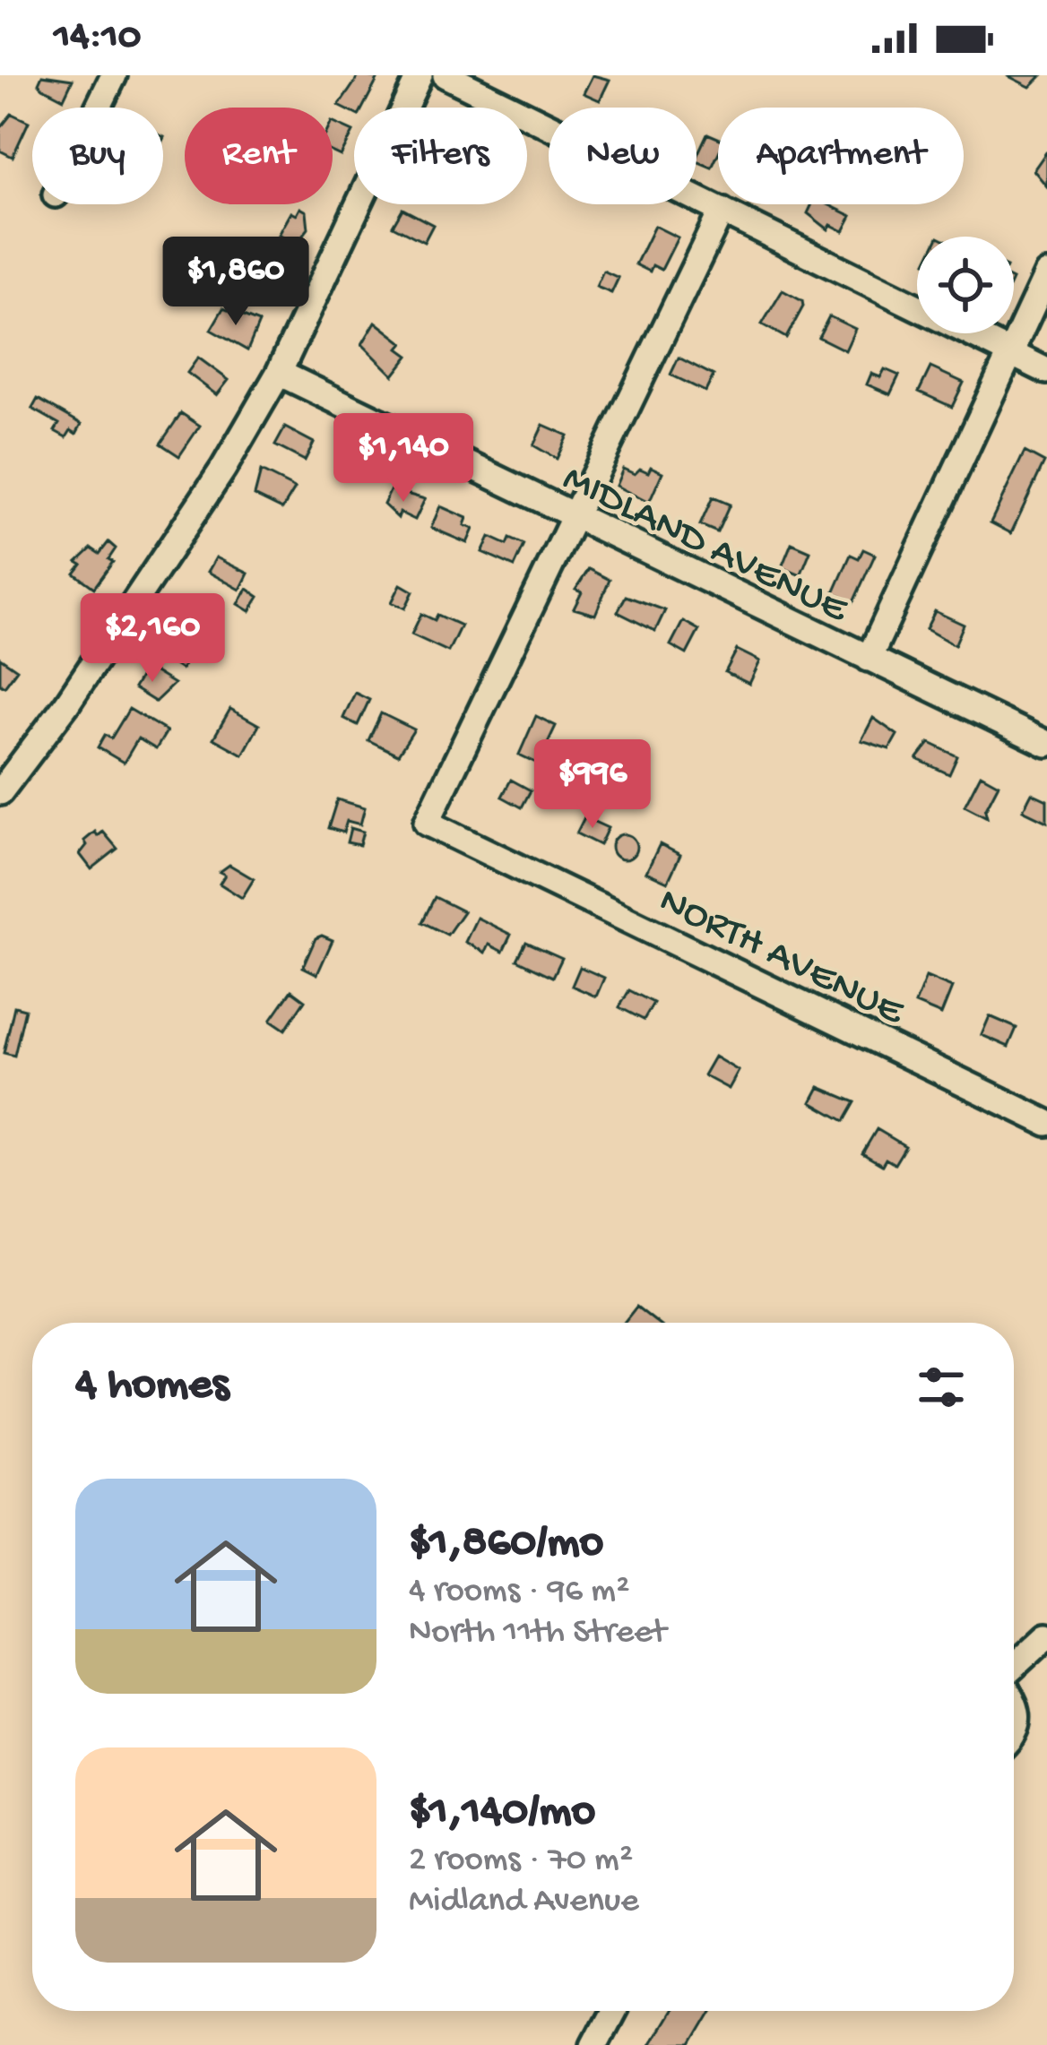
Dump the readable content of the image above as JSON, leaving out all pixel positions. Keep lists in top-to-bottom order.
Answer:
{
  "streets": {
    "street": ["MIDLAND AVENUE", "NORTH AVENUE"]
  },
  "crossings": [
    ["MIDLAND AVENUE", "NORTH AVENUE"]
  ],
  "page": {
    "status": "14:10",
    "chip": [
      "Buy",
      "Rent",
      "Filters",
      "New",
      "Apartment"
    ],
    "price": [
      "$1,860",
      "$1,140",
      "$2,160",
      "$996"
    ],
    "heading": "4 homes",
    "list": [
      {
        "name": "$1,860/mo",
        "note": "4 rooms · 96 m² · North 11th Street"
      },
      {
        "name": "$1,140/mo",
        "note": "2 rooms · 70 m² · Midland Avenue"
      }
    ]
  }
}
